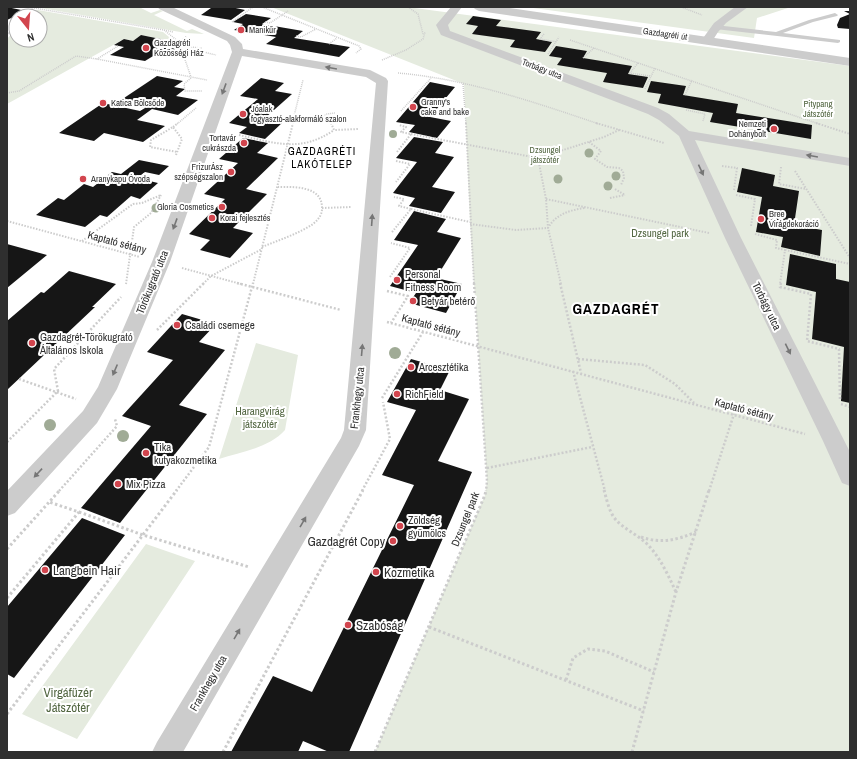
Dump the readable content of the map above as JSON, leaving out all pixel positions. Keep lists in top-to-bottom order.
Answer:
{
  "streets": {
    "street": [
      "Gazdagréti út",
      "Torbágy utca",
      "Törökugrató utca",
      "Frankhegy utca"
    ],
    "path": ["Kaptató sétány", "Dzsungel park"]
  },
  "crossings": [
    ["Torbágy utca", "Kaptató sétány"],
    ["Kaptató sétány", "Törökugrató utca"],
    ["Kaptató sétány", "Frankhegy utca"],
    ["Kaptató sétány", "Dzsungel park"]
  ],
  "one_way": ["Törökugrató utca", "Frankhegy utca"],
  "districts": ["GAZDAGRÉTI LAKÓTELEP", "GAZDAGRÉT"],
  "parks": [
    "Pitypang Játszótér",
    "Dzsungel játszótér",
    "Dzsungel park",
    "Harangvirág játszótér",
    "Virgáfüzér Játszótér"
  ],
  "places": [
    "Manikűr",
    "Gazdagréti Közösségi Ház",
    "Katica Bölcsőde",
    "Granny's cake and bake",
    "Jóalak fogyasztó-alakformáló szalon",
    "Nemzeti Dohánybolt",
    "Tortavár cukrászda",
    "FrizurÁsz szépségszalon",
    "Aranykapu Óvoda",
    "Gloria Cosmetics",
    "Korai fejlesztés",
    "Bree Virágdekoráció",
    "Personal Fitness Room",
    "Betyár betérő",
    "Családi csemege",
    "Gazdagrét-Törökugrató Általános Iskola",
    "Arcesztétika",
    "RichField",
    "Tika kutyakozmetika",
    "Mix Pizza",
    "Zöldség gyümölcs",
    "Gazdagrét Copy",
    "Langbein Hair",
    "Kozmetika",
    "Szabóság"
  ],
  "north": "bottom"
}
